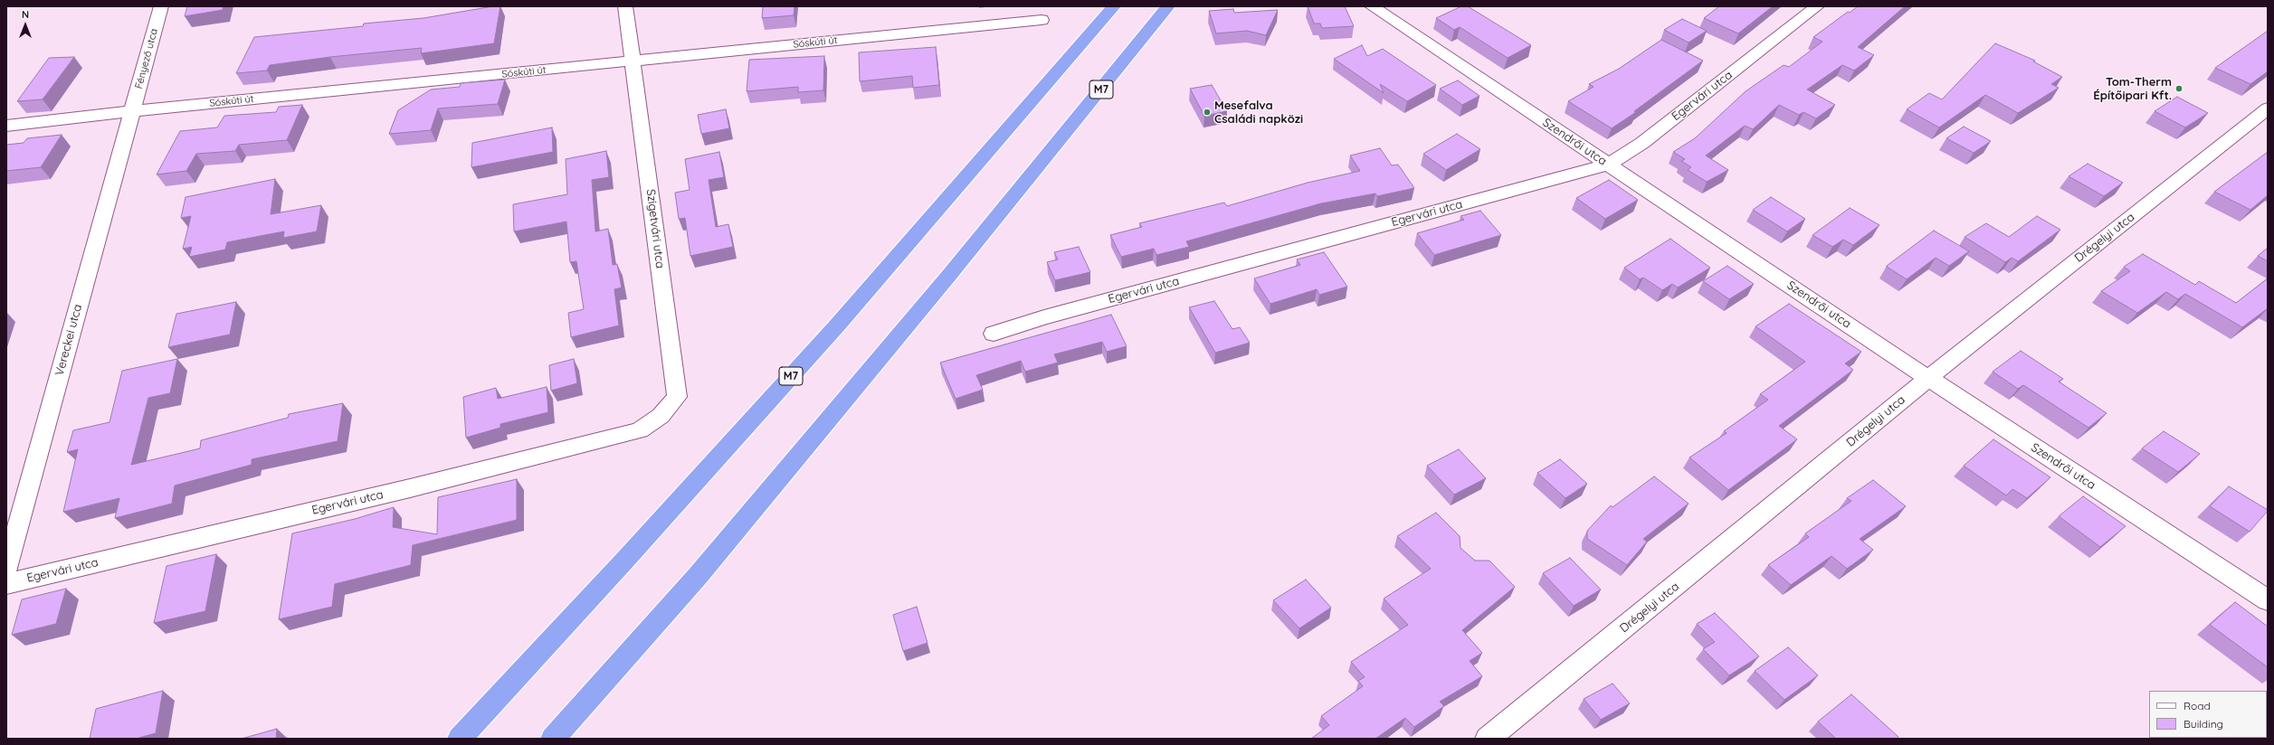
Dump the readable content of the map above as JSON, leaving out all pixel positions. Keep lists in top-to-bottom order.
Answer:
{
  "streets": {
    "highway": ["M7"],
    "street": [
      "Sóskúti út",
      "Fényező utca",
      "Egervári utca",
      "Szendrői utca",
      "Szigetvári utca",
      "Drégelyi utca",
      "Vereckei utca"
    ]
  },
  "crossings": [
    ["Sóskúti út", "Fényező utca"],
    ["Sóskúti út", "Szigetvári utca"],
    ["Sóskúti út", "Vereckei utca"],
    ["Fényező utca", "Vereckei utca"],
    ["Egervári utca", "Szendrői utca"],
    ["Egervári utca", "Szigetvári utca"],
    ["Szendrői utca", "Drégelyi utca"]
  ],
  "places": ["Tom-Therm Építőipari Kft.", "Mesefalva Családi napközi"],
  "legend": ["Road", "Building"],
  "north": "top"
}
